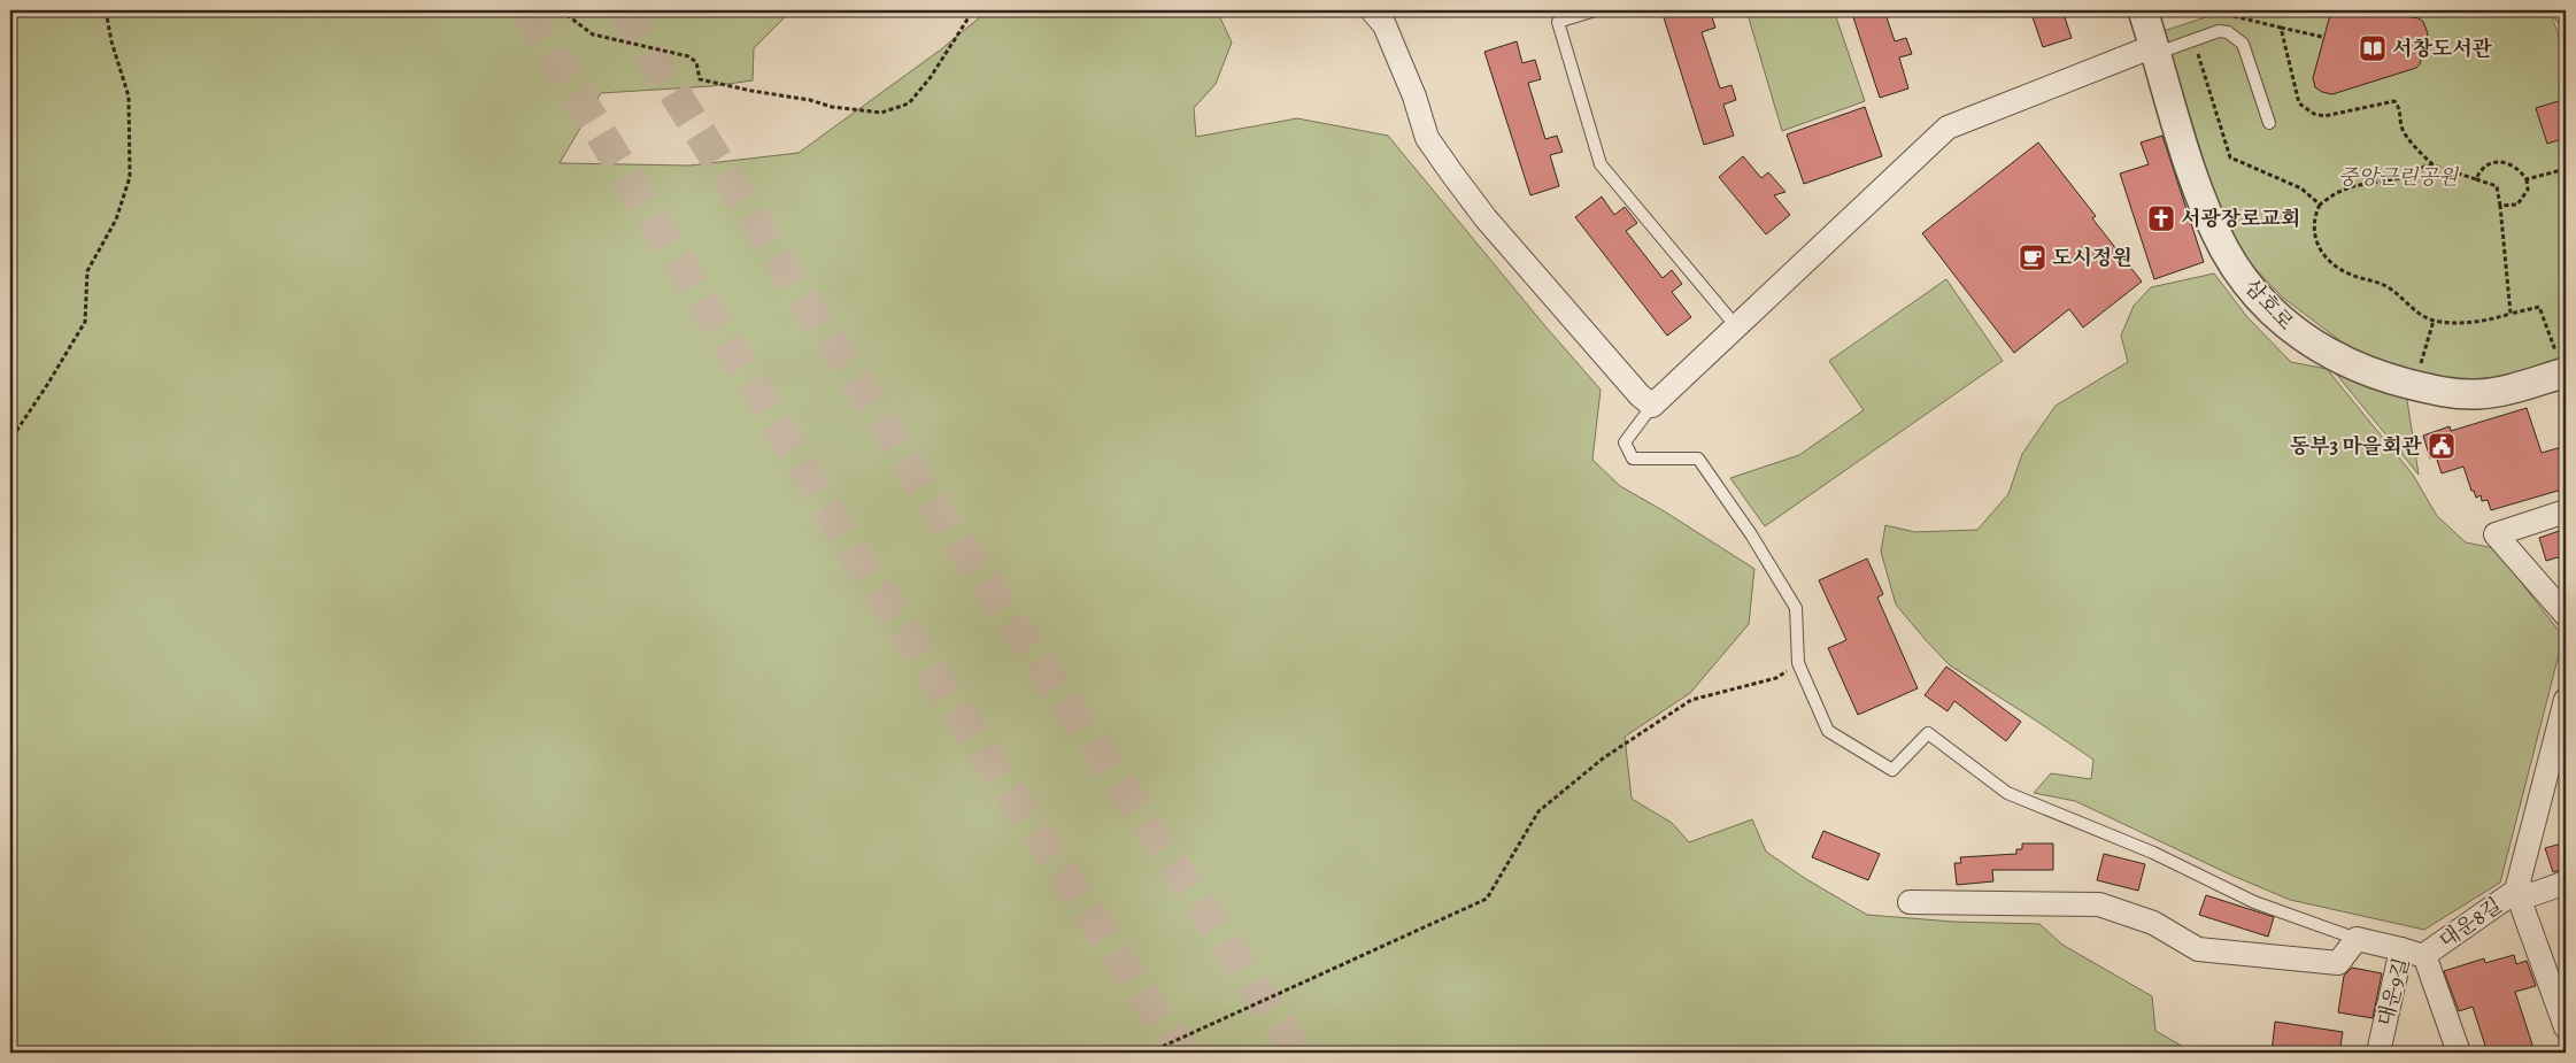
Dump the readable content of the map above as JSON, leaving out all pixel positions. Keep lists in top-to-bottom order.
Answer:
{
  "streets": {
    "street": ["삼호로", "대운8길", "대운9길"]
  },
  "crossings": [
    ["대운8길", "대운9길"]
  ],
  "parks": ["중앙근린공원"],
  "places": {
    "library": ["서창도서관"],
    "church": ["서광장로교회"],
    "cafe": ["도시정원"],
    "public building": ["동부3 마을회관"]
  }
}
